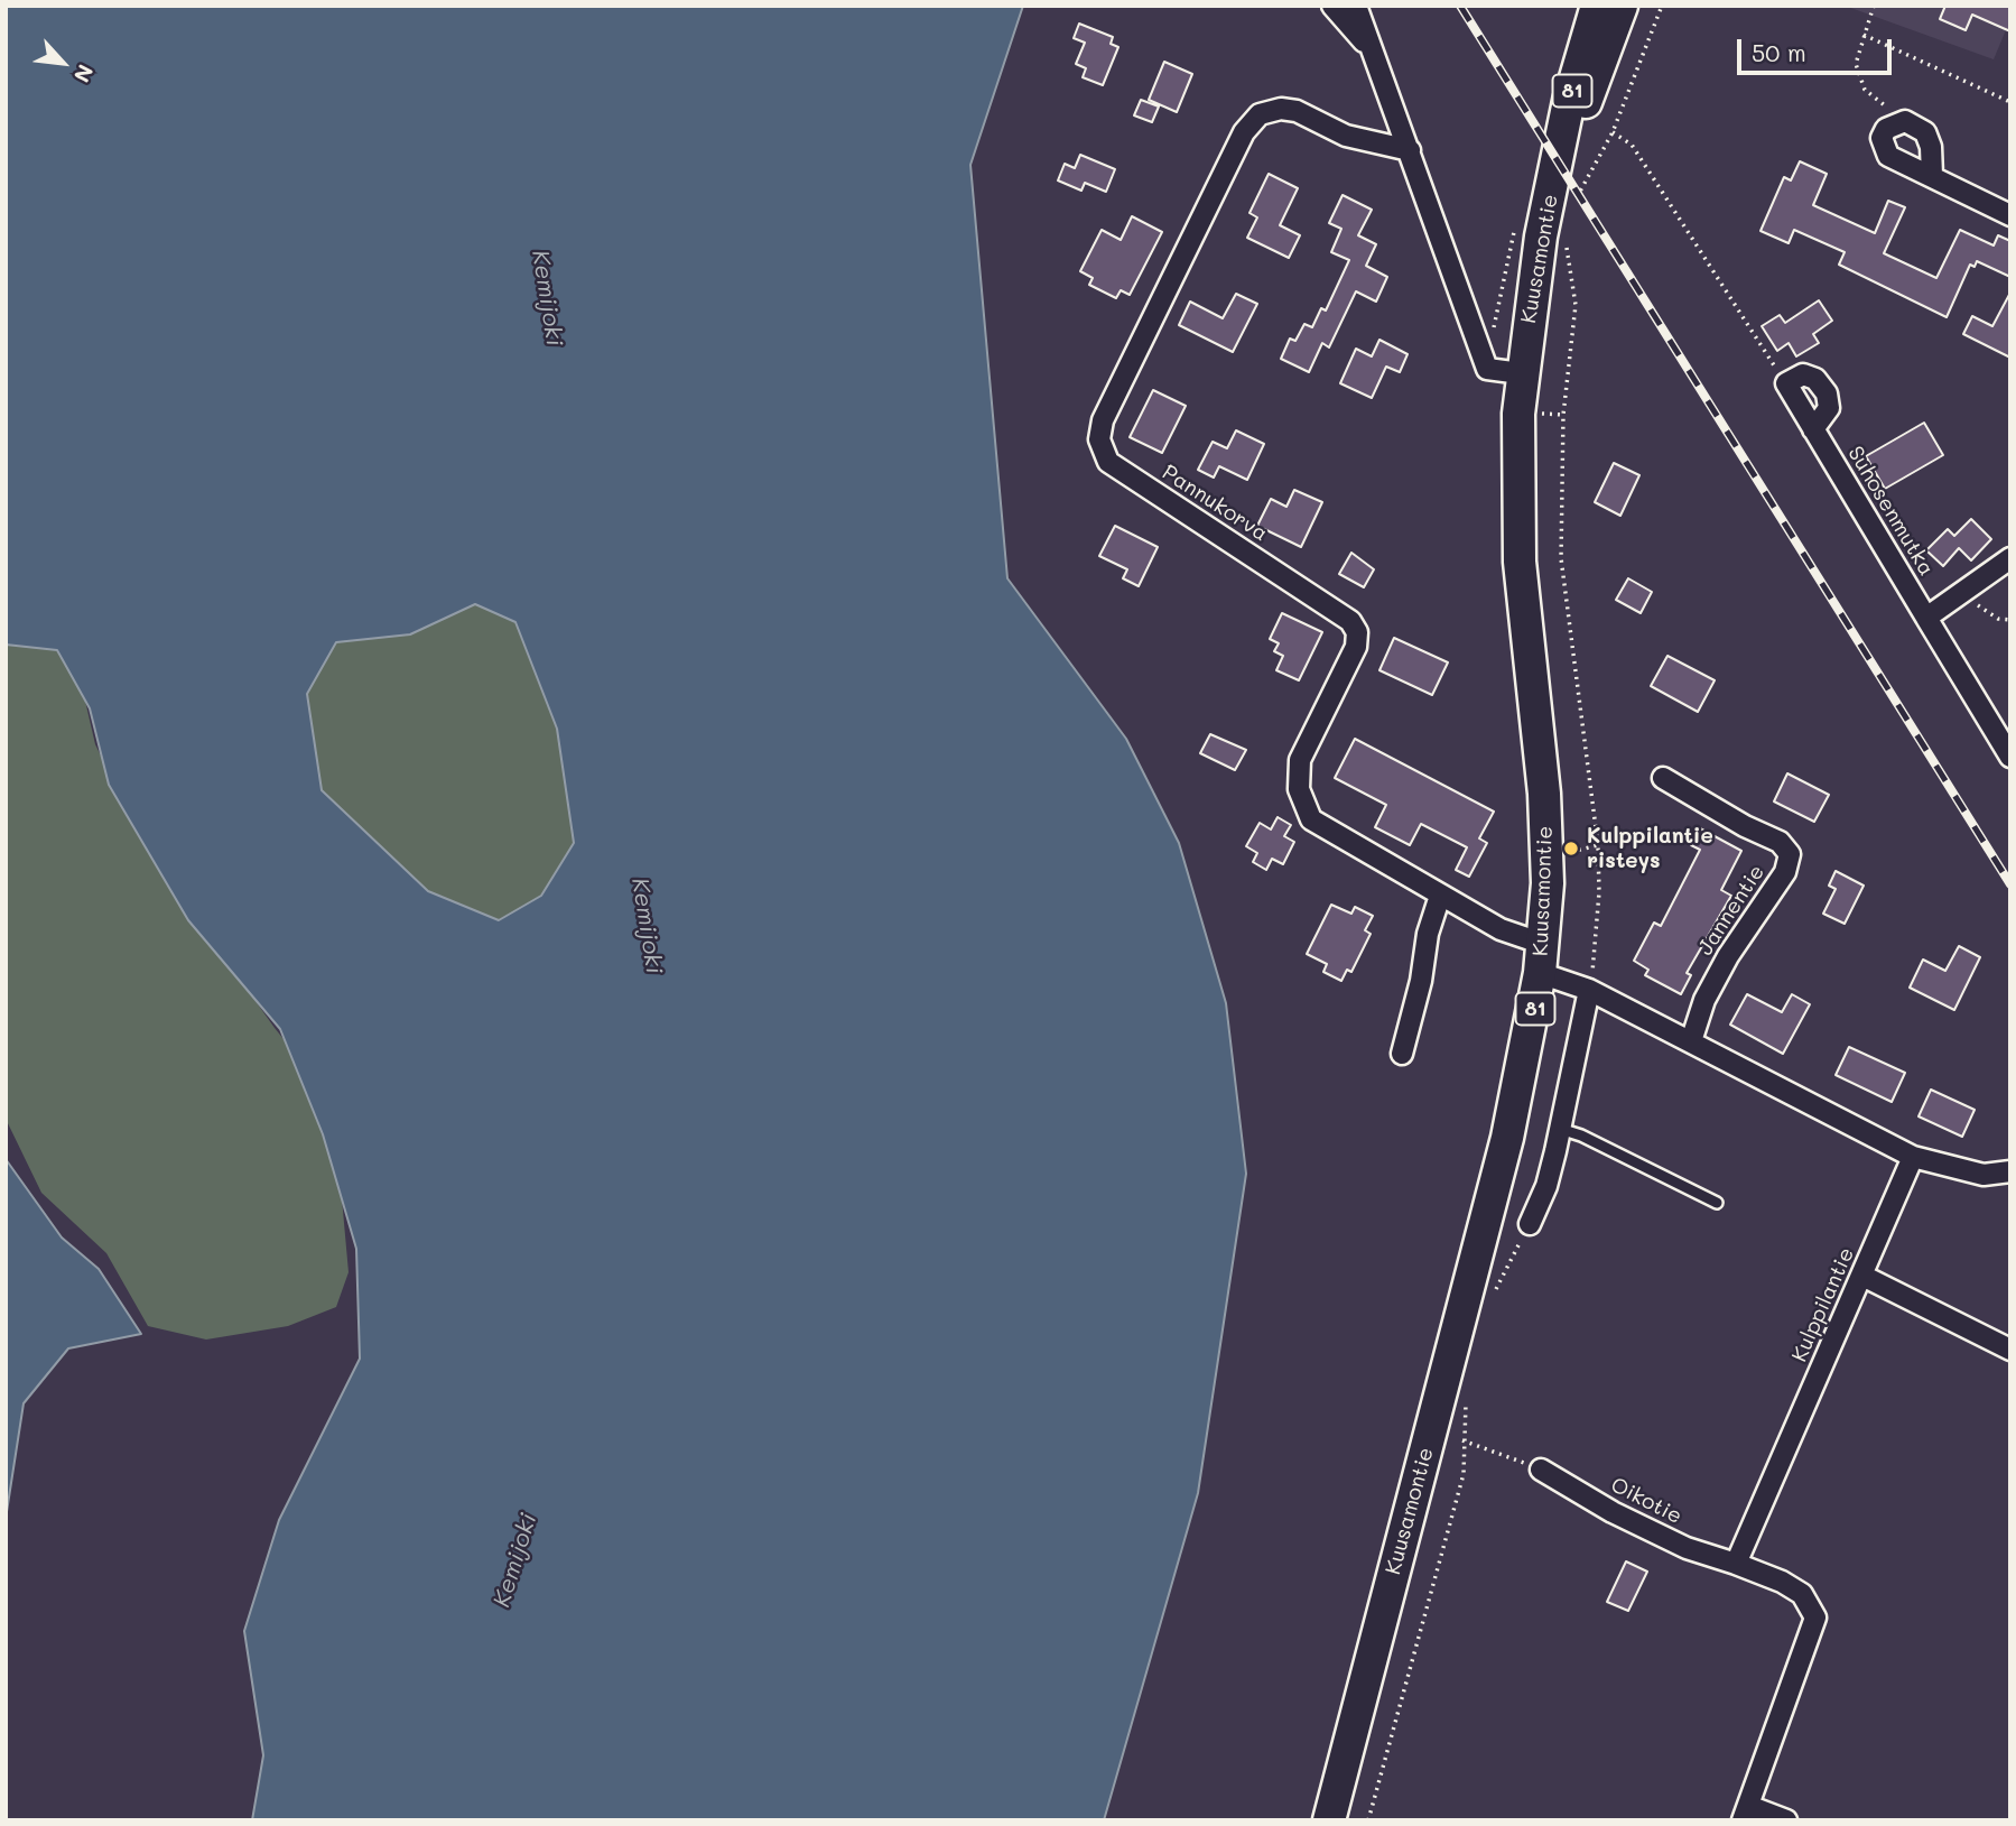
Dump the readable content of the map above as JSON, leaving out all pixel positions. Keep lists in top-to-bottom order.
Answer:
{
  "streets": {
    "main road": ["81", "Kuusamontie"],
    "street": [
      "Pannukorva",
      "Suhosenmutka",
      "Jannentie",
      "Kulppilantie",
      "Oikotie"
    ]
  },
  "crossings": [
    ["Kuusamontie", "Pannukorva"],
    ["Kulppilantie", "Oikotie"]
  ],
  "water": ["Kemijoki"],
  "places": ["Kulppilantie risteys"],
  "scale_bar": "50 m",
  "north": "bottom right"
}
